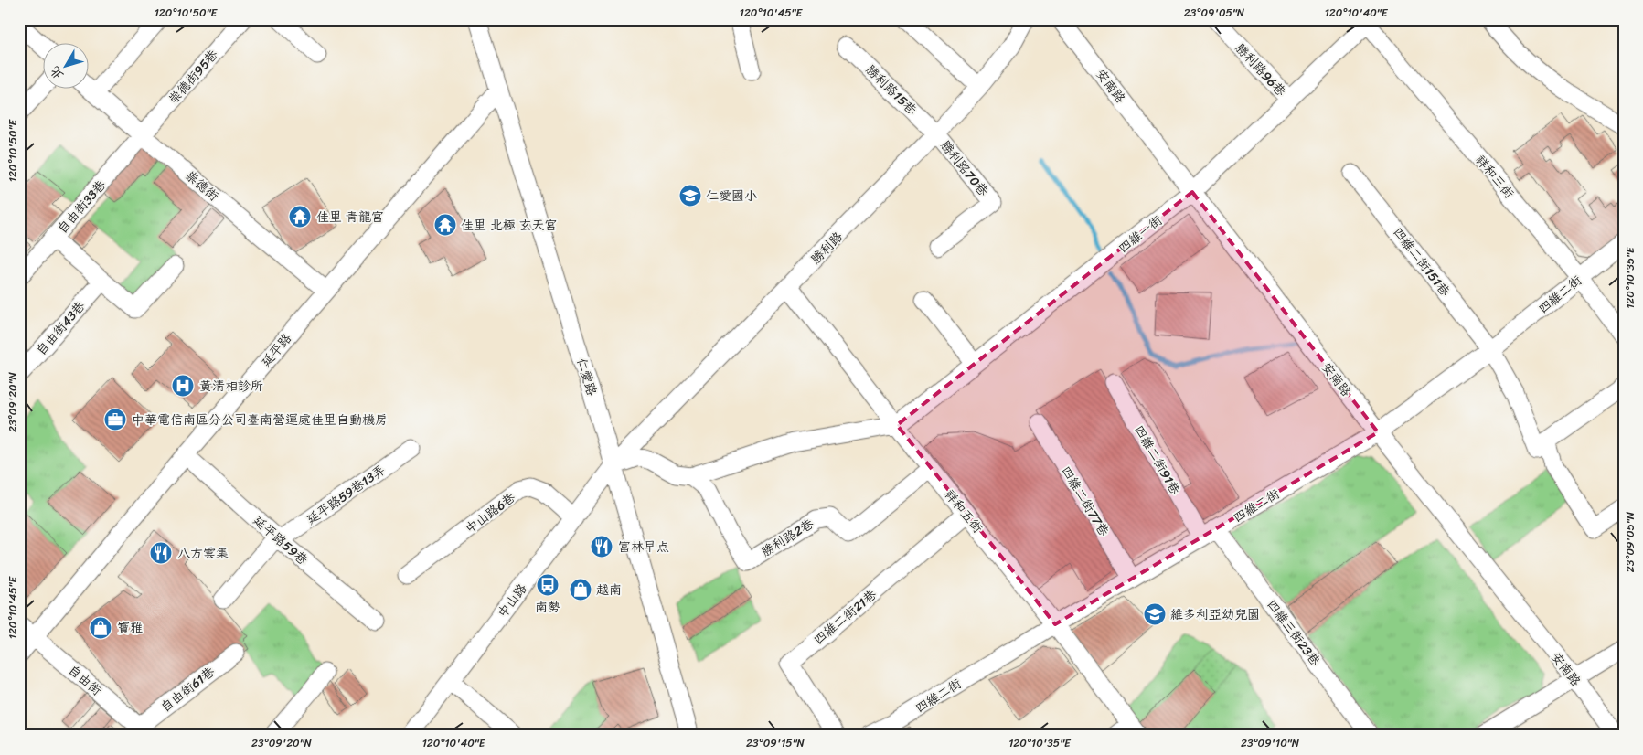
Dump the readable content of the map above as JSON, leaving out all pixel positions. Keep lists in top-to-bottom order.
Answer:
{
  "streets": {
    "street": [
      "勝利路96巷",
      "崇德街95巷",
      "安南路",
      "勝利路15巷",
      "勝利路70巷",
      "祥和三街",
      "祟德街",
      "自由街33巷",
      "四維一街",
      "勝利路",
      "四維二街151巷",
      "四維二街",
      "自由街43巷",
      "延平路",
      "仁愛路",
      "四維二街91巷",
      "延平路59巷13弄",
      "四維二街77巷",
      "祥和五街",
      "中山路6巷",
      "勝利路2巷",
      "延平路59巷",
      "中山路",
      "四維二街21巷",
      "四維三街23巷",
      "自由街",
      "自由街61巷"
    ]
  },
  "crossings": [
    ["勝利路96巷", "四維一街"],
    ["崇德街95巷", "祟德街"],
    ["崇德街95巷", "自由街33巷"],
    ["安南路", "四維一街"],
    ["安南路", "四維二街"],
    ["勝利路15巷", "勝利路70巷"],
    ["勝利路15巷", "勝利路"],
    ["勝利路70巷", "勝利路"],
    ["祥和三街", "四維一街"],
    ["祥和三街", "四維二街"],
    ["祟德街", "自由街33巷"],
    ["祟德街", "延平路"],
    ["四維一街", "祥和五街"],
    ["勝利路", "仁愛路"],
    ["勝利路", "祥和五街"],
    ["勝利路", "勝利路2巷"],
    ["勝利路", "中山路"],
    ["四維二街151巷", "四維二街"],
    ["四維二街", "四維二街91巷"],
    ["四維二街", "四維二街77巷"],
    ["四維二街", "祥和五街"],
    ["四維二街", "四維三街23巷"],
    ["延平路", "仁愛路"],
    ["延平路", "延平路59巷"],
    ["延平路", "自由街"],
    ["仁愛路", "勝利路2巷"],
    ["仁愛路", "中山路"],
    ["延平路59巷13弄", "延平路59巷"],
    ["祥和五街", "勝利路2巷"],
    ["祥和五街", "四維二街21巷"],
    ["中山路6巷", "中山路"],
    ["勝利路2巷", "中山路"],
    ["自由街", "自由街61巷"]
  ],
  "places": {
    "school or university": ["仁愛國小", "維多利亞幼兒園"],
    "temple": ["佳里 青龍宮", "佳里 北極 玄天宮"],
    "hospital": ["黃清相診所"],
    "office": ["中華電信南區分公司臺南營運處佳里自動機房"],
    "restaurant": ["富林早点", "八方雲集"],
    "bus stop": ["南勢"],
    "shop": ["越南", "寶雅"]
  },
  "north": "bottom left",
  "coordinates": [
    "120°10'50\"E",
    "120°10'45\"E",
    "23°09'05\"N",
    "120°10'40\"E",
    "120°10'35\"E",
    "23°09'20\"N",
    "23°09'15\"N",
    "23°09'10\"N"
  ]
}
